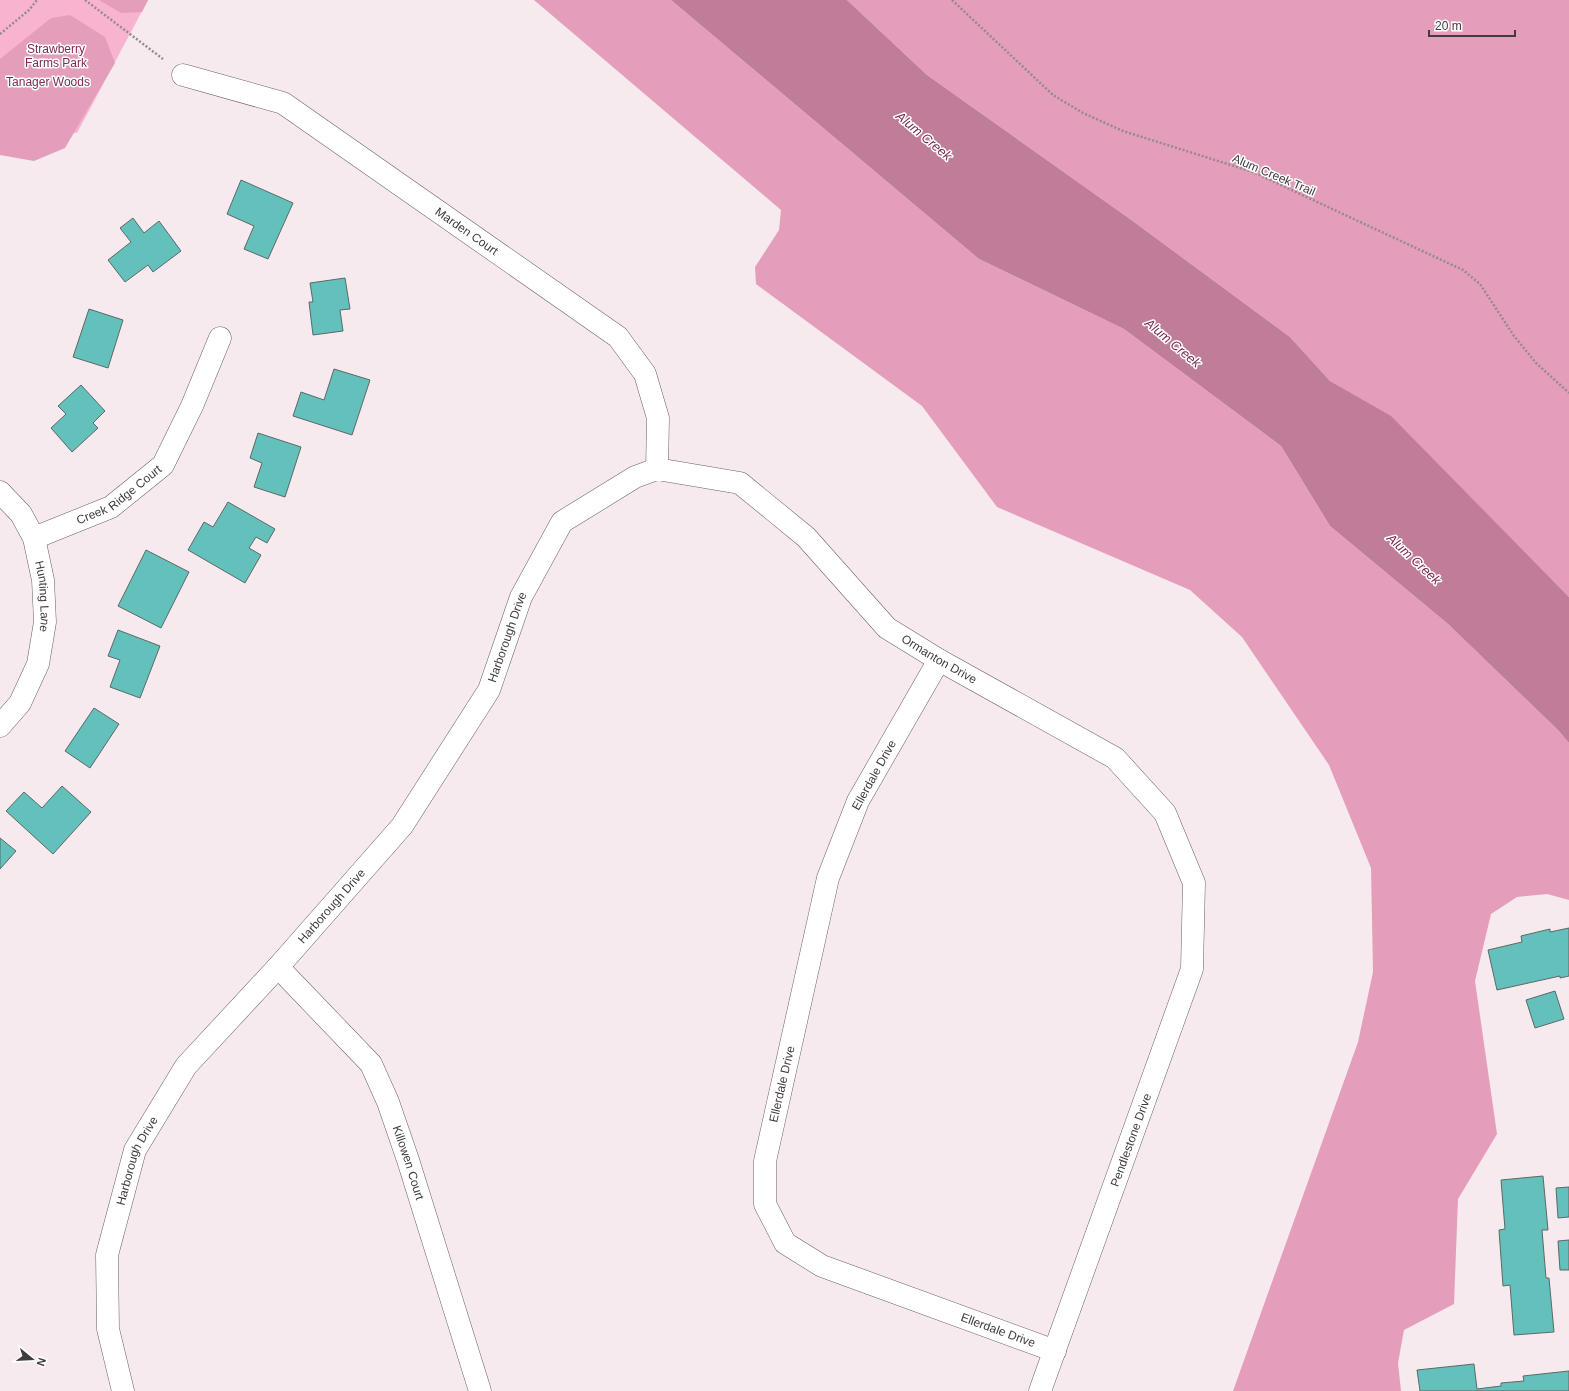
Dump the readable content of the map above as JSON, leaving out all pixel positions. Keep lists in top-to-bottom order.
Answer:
{
  "streets": {
    "street": [
      "Marden Court",
      "Creek Ridge Court",
      "Hunting Lane",
      "Harborough Drive",
      "Ormanton Drive",
      "Ellerdale Drive",
      "Pendlestone Drive",
      "Killowen Court"
    ],
    "path": ["Alum Creek Trail"]
  },
  "crossings": [
    ["Marden Court", "Harborough Drive"],
    ["Marden Court", "Ormanton Drive"],
    ["Creek Ridge Court", "Hunting Lane"],
    ["Harborough Drive", "Ormanton Drive"],
    ["Harborough Drive", "Killowen Court"],
    ["Ormanton Drive", "Ellerdale Drive"],
    ["Ormanton Drive", "Pendlestone Drive"],
    ["Ellerdale Drive", "Pendlestone Drive"]
  ],
  "water": ["Alum Creek"],
  "parks": ["Strawberry Farms Park", "Tanager Woods"],
  "scale_bar": "20 m",
  "north": "right"
}
